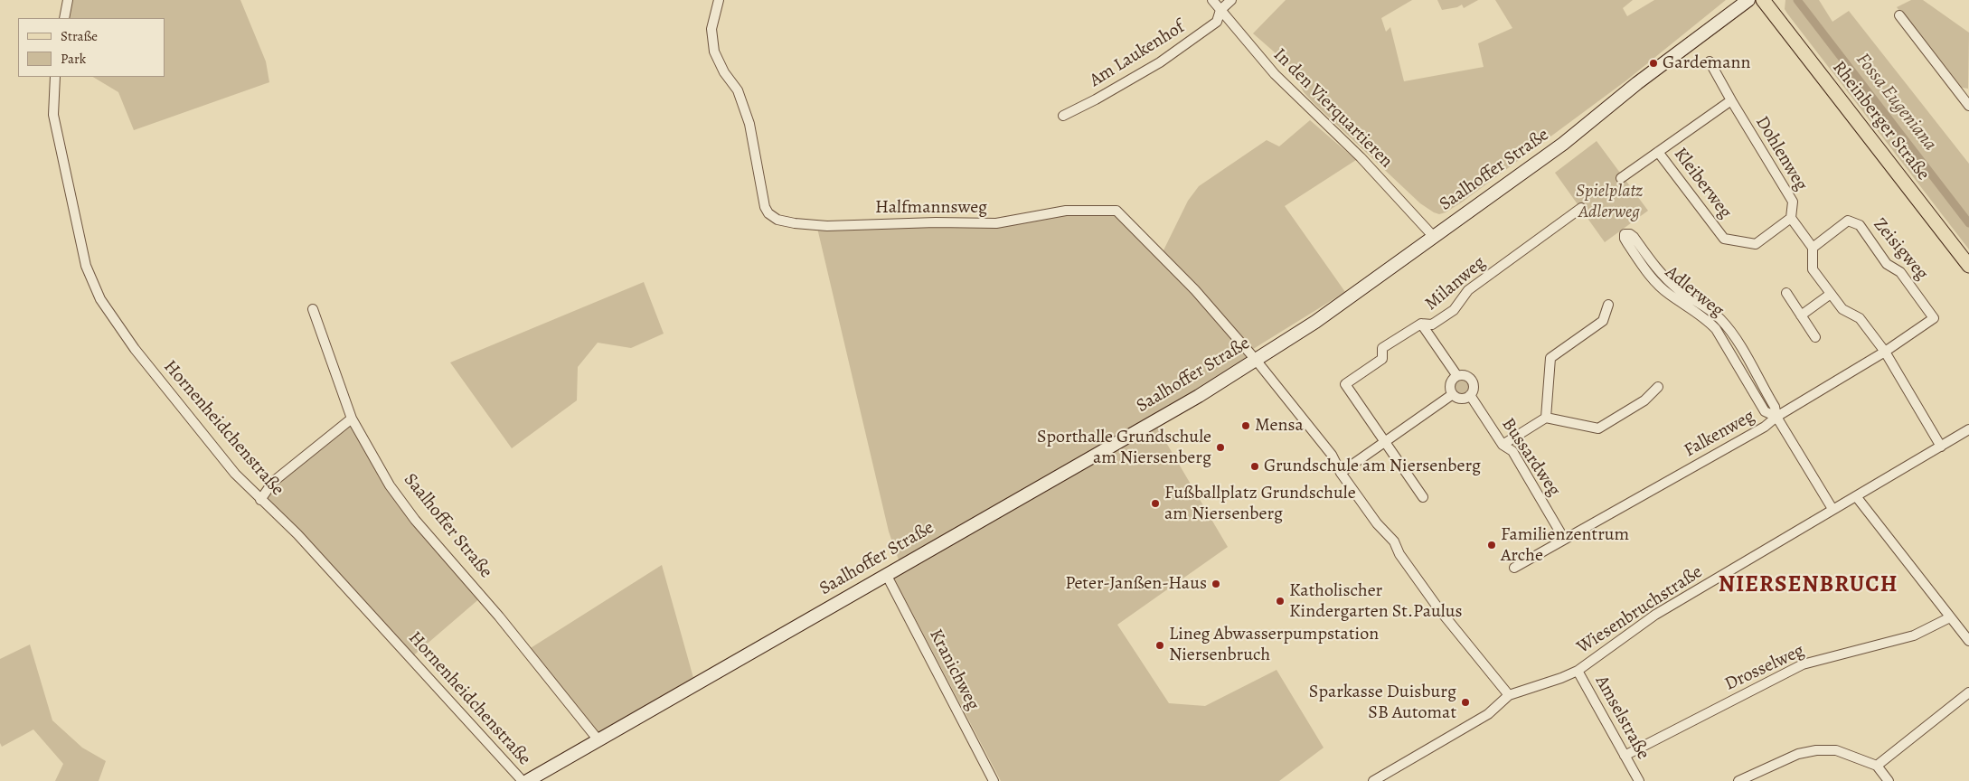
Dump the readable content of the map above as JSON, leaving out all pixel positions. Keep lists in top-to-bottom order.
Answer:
{
  "streets": {
    "main road": ["Rheinberger Straße", "Saalhoffer Straße"],
    "street": [
      "Am Laukenhof",
      "In den Vierquartieren",
      "Dohlenweg",
      "Kleiberweg",
      "Halfmannsweg",
      "Zeisigweg",
      "Milanweg",
      "Adlerweg",
      "Hornenheidchenstraße",
      "Falkenweg",
      "Bussardweg",
      "Wiesenbruchstraße",
      "Drosselweg",
      "Kranichweg",
      "Amselstraße"
    ]
  },
  "crossings": [
    ["Am Laukenhof", "In den Vierquartieren"],
    ["In den Vierquartieren", "Saalhoffer Straße"],
    ["Dohlenweg", "Kleiberweg"],
    ["Dohlenweg", "Zeisigweg"],
    ["Saalhoffer Straße", "Halfmannsweg"],
    ["Saalhoffer Straße", "Kranichweg"],
    ["Zeisigweg", "Falkenweg"],
    ["Adlerweg", "Falkenweg"],
    ["Adlerweg", "Wiesenbruchstraße"],
    ["Falkenweg", "Bussardweg"],
    ["Wiesenbruchstraße", "Amselstraße"],
    ["Drosselweg", "Amselstraße"]
  ],
  "districts": ["NIERSENBRUCH"],
  "water": ["Fossa Eugeniana"],
  "parks": ["Spielplatz Adlerweg"],
  "places": [
    "Gardemann",
    "Mensa",
    "Sporthalle Grundschule am Niersenberg",
    "Grundschule am Niersenberg",
    "Fußballplatz Grundschule am Niersenberg",
    "Familienzentrum Arche",
    "Peter-Janßen-Haus",
    "Katholischer Kindergarten St.Paulus",
    "Lineg Abwasserpumpstation Niersenbruch",
    "Sparkasse Duisburg SB Automat"
  ],
  "legend": ["Straße", "Park"]
}
